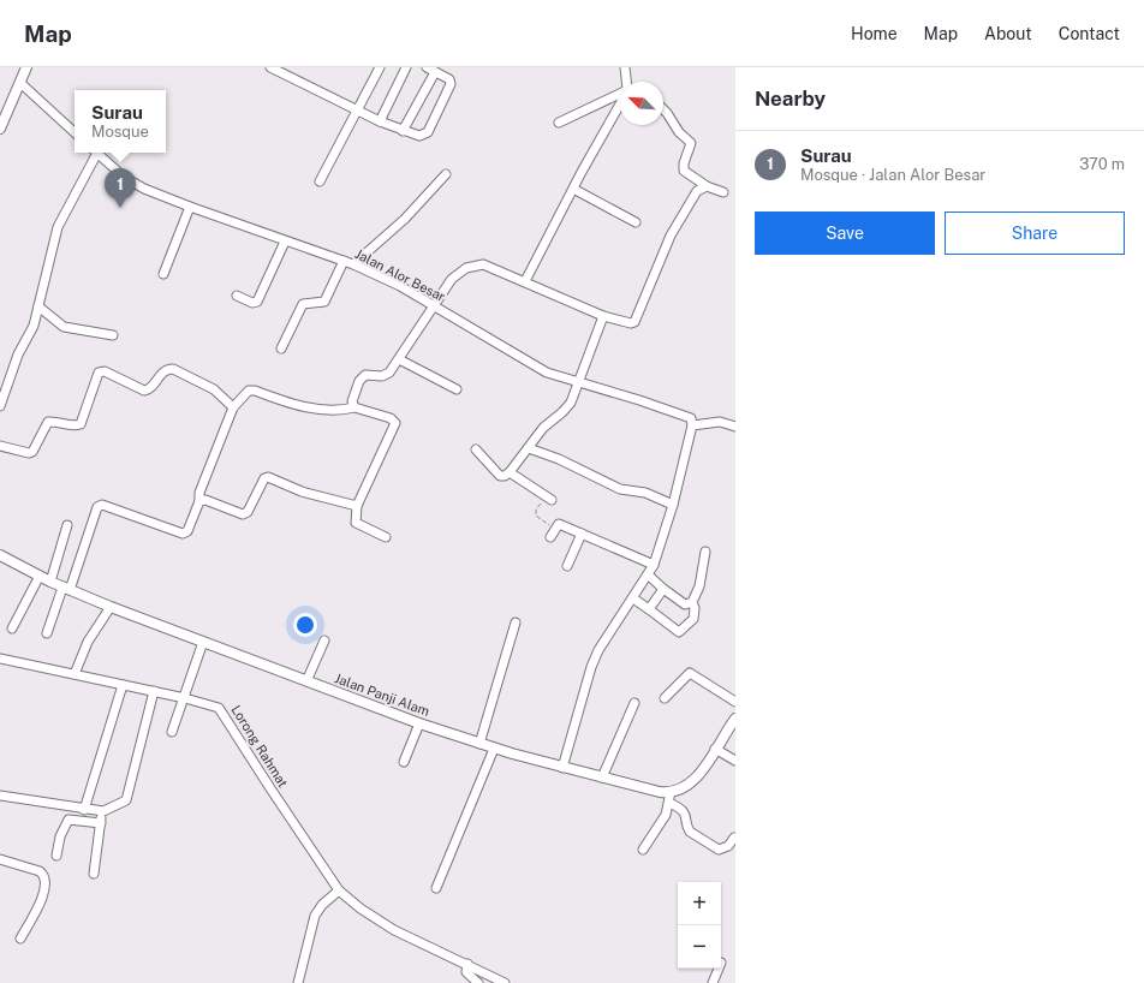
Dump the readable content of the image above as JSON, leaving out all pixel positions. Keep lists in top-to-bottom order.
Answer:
{
  "streets": {
    "main road": ["Jalan Panji Alam"],
    "street": ["Jalan Alor Besar", "Lorong Rahmat"]
  },
  "north": "top left",
  "page": {
    "header": "Map",
    "nav": [
      "Home",
      "Map",
      "About",
      "Contact"
    ],
    "heading": "Nearby",
    "popup": ["Surau", "Mosque"],
    "list": [
      {
        "mark": "1",
        "name": "Surau",
        "note": "Mosque · Jalan Alor Besar",
        "value": "370 m"
      }
    ],
    "pins": "1",
    "buttons": ["Save", "Share"],
    "map_buttons": ["+", "−"]
  }
}
